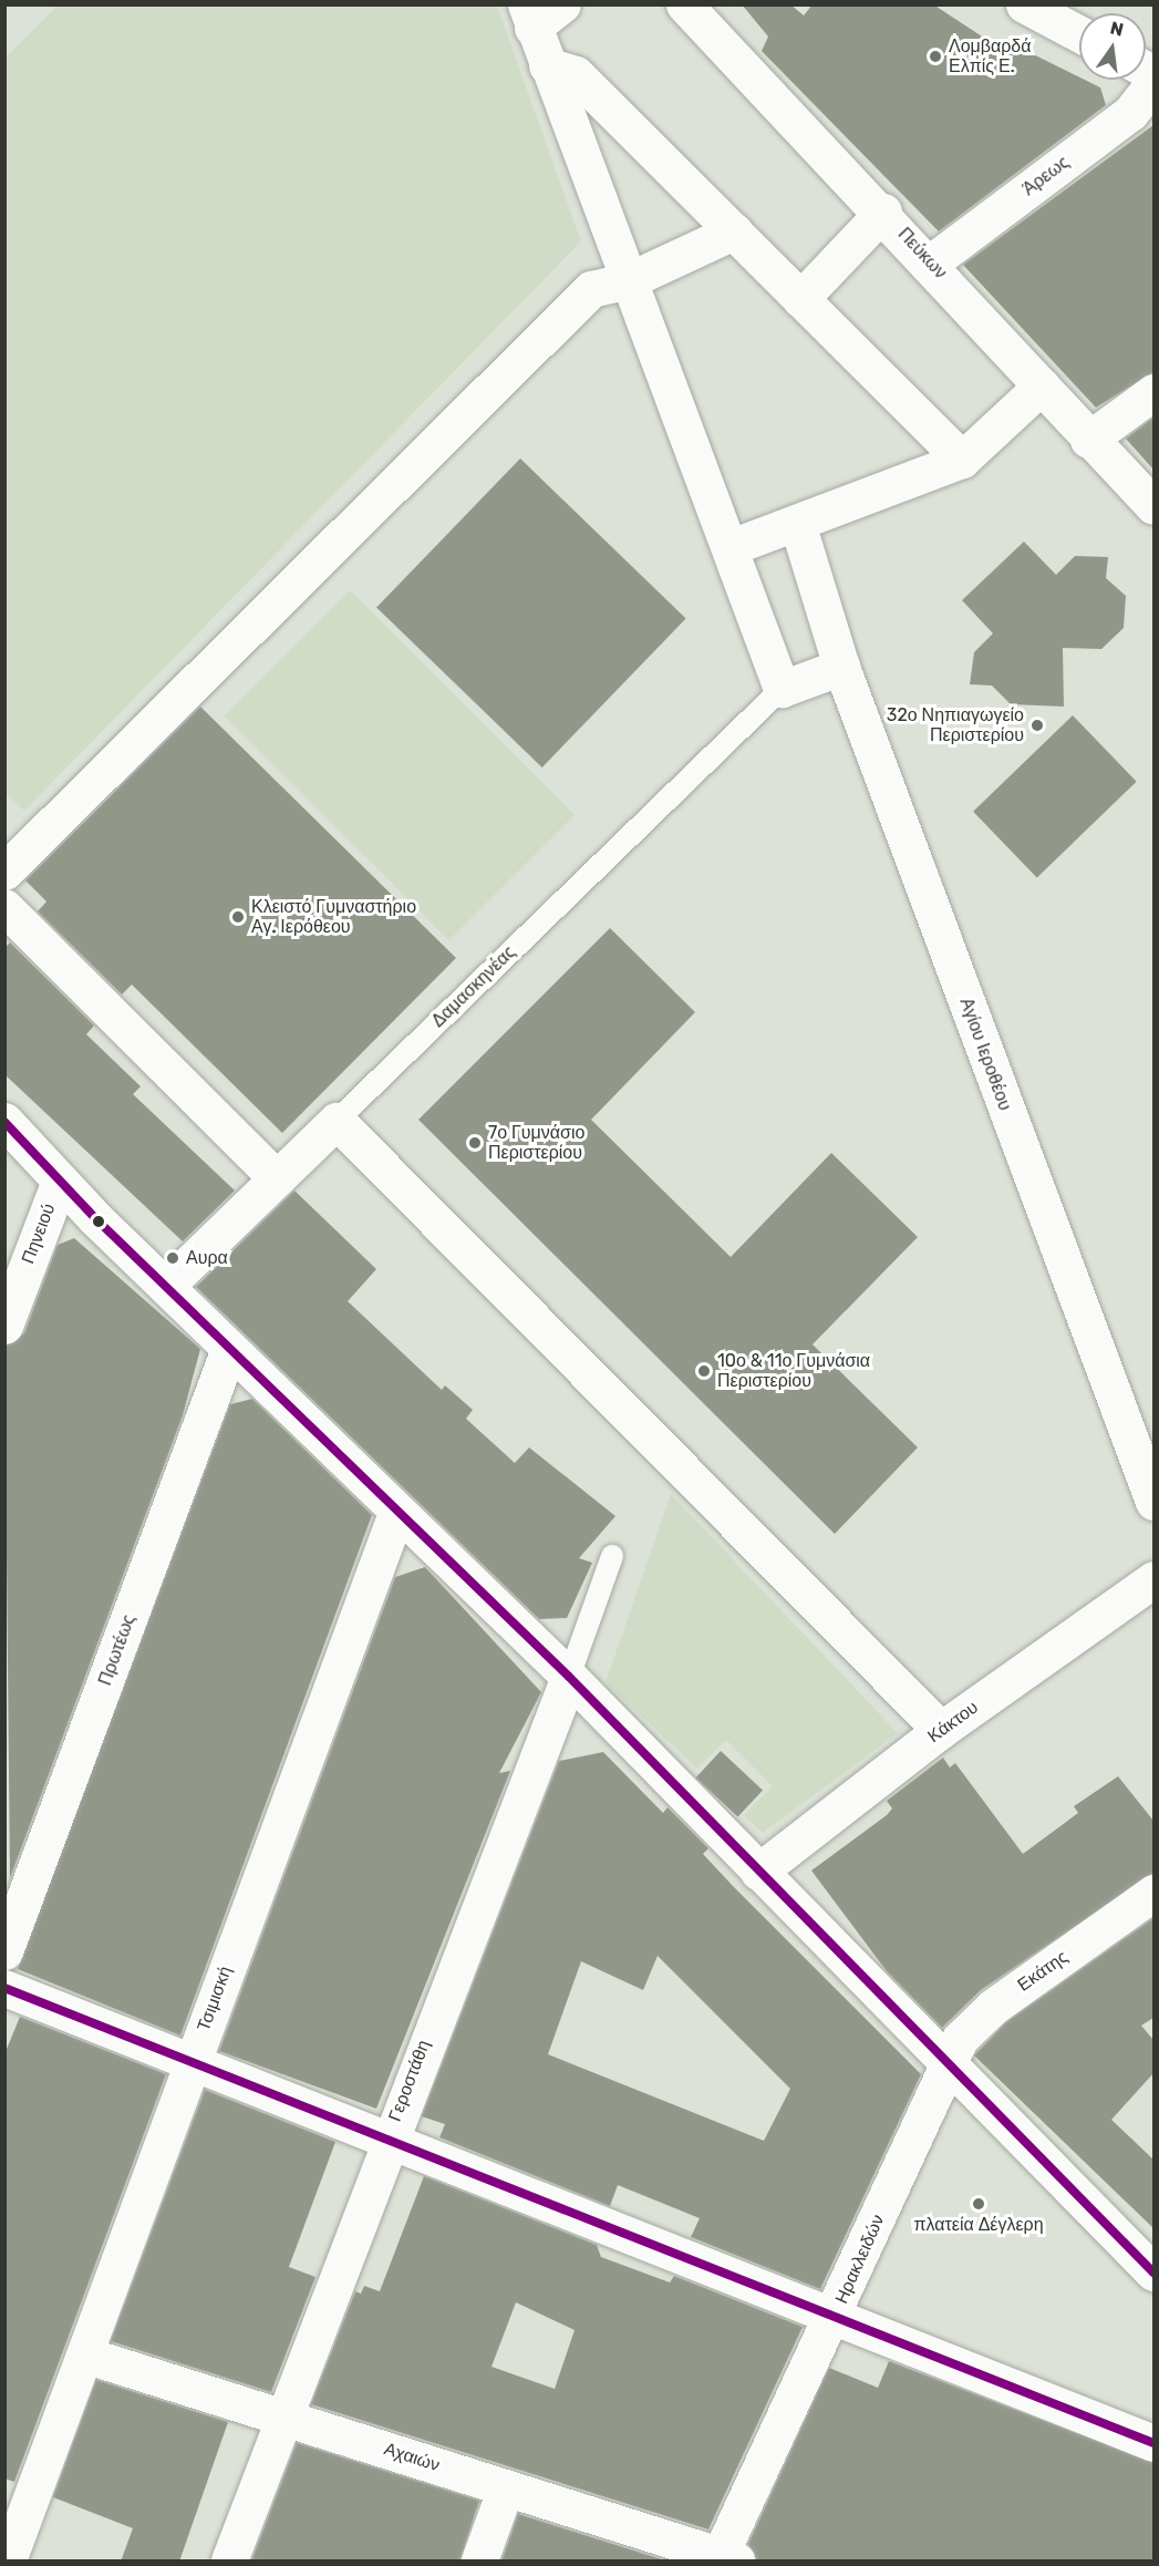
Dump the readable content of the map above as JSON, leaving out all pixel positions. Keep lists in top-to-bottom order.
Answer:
{
  "streets": {
    "street": [
      "Άρεως",
      "Πεύκων",
      "Δαμασκηνέας",
      "Αγίου Ιεροθέου",
      "Πηνειού",
      "Πρωτέως",
      "Κάκτου",
      "Εκάτης",
      "Τσιμισκή",
      "Γεροστάθη",
      "Ηρακλειδών",
      "Αχαιών"
    ]
  },
  "crossings": [
    ["Άρεως", "Πεύκων"],
    ["Εκάτης", "Ηρακλειδών"],
    ["Τσιμισκή", "Αχαιών"],
    ["Γεροστάθη", "Αχαιών"],
    ["Ηρακλειδών", "Αχαιών"]
  ],
  "places": [
    "Λομβαρδά Ελπίς Ε.",
    "32ο Νηπιαγωγείο Περιστερίου",
    "Κλειστό Γυμναστήριο Αγ. Ιερόθεου",
    "7ο Γυμνάσιο Περιστερίου",
    "Αυρα",
    "10ο & 11ο Γυμνάσια Περιστερίου",
    "πλατεία Δέγλερη"
  ],
  "north": "top"
}
